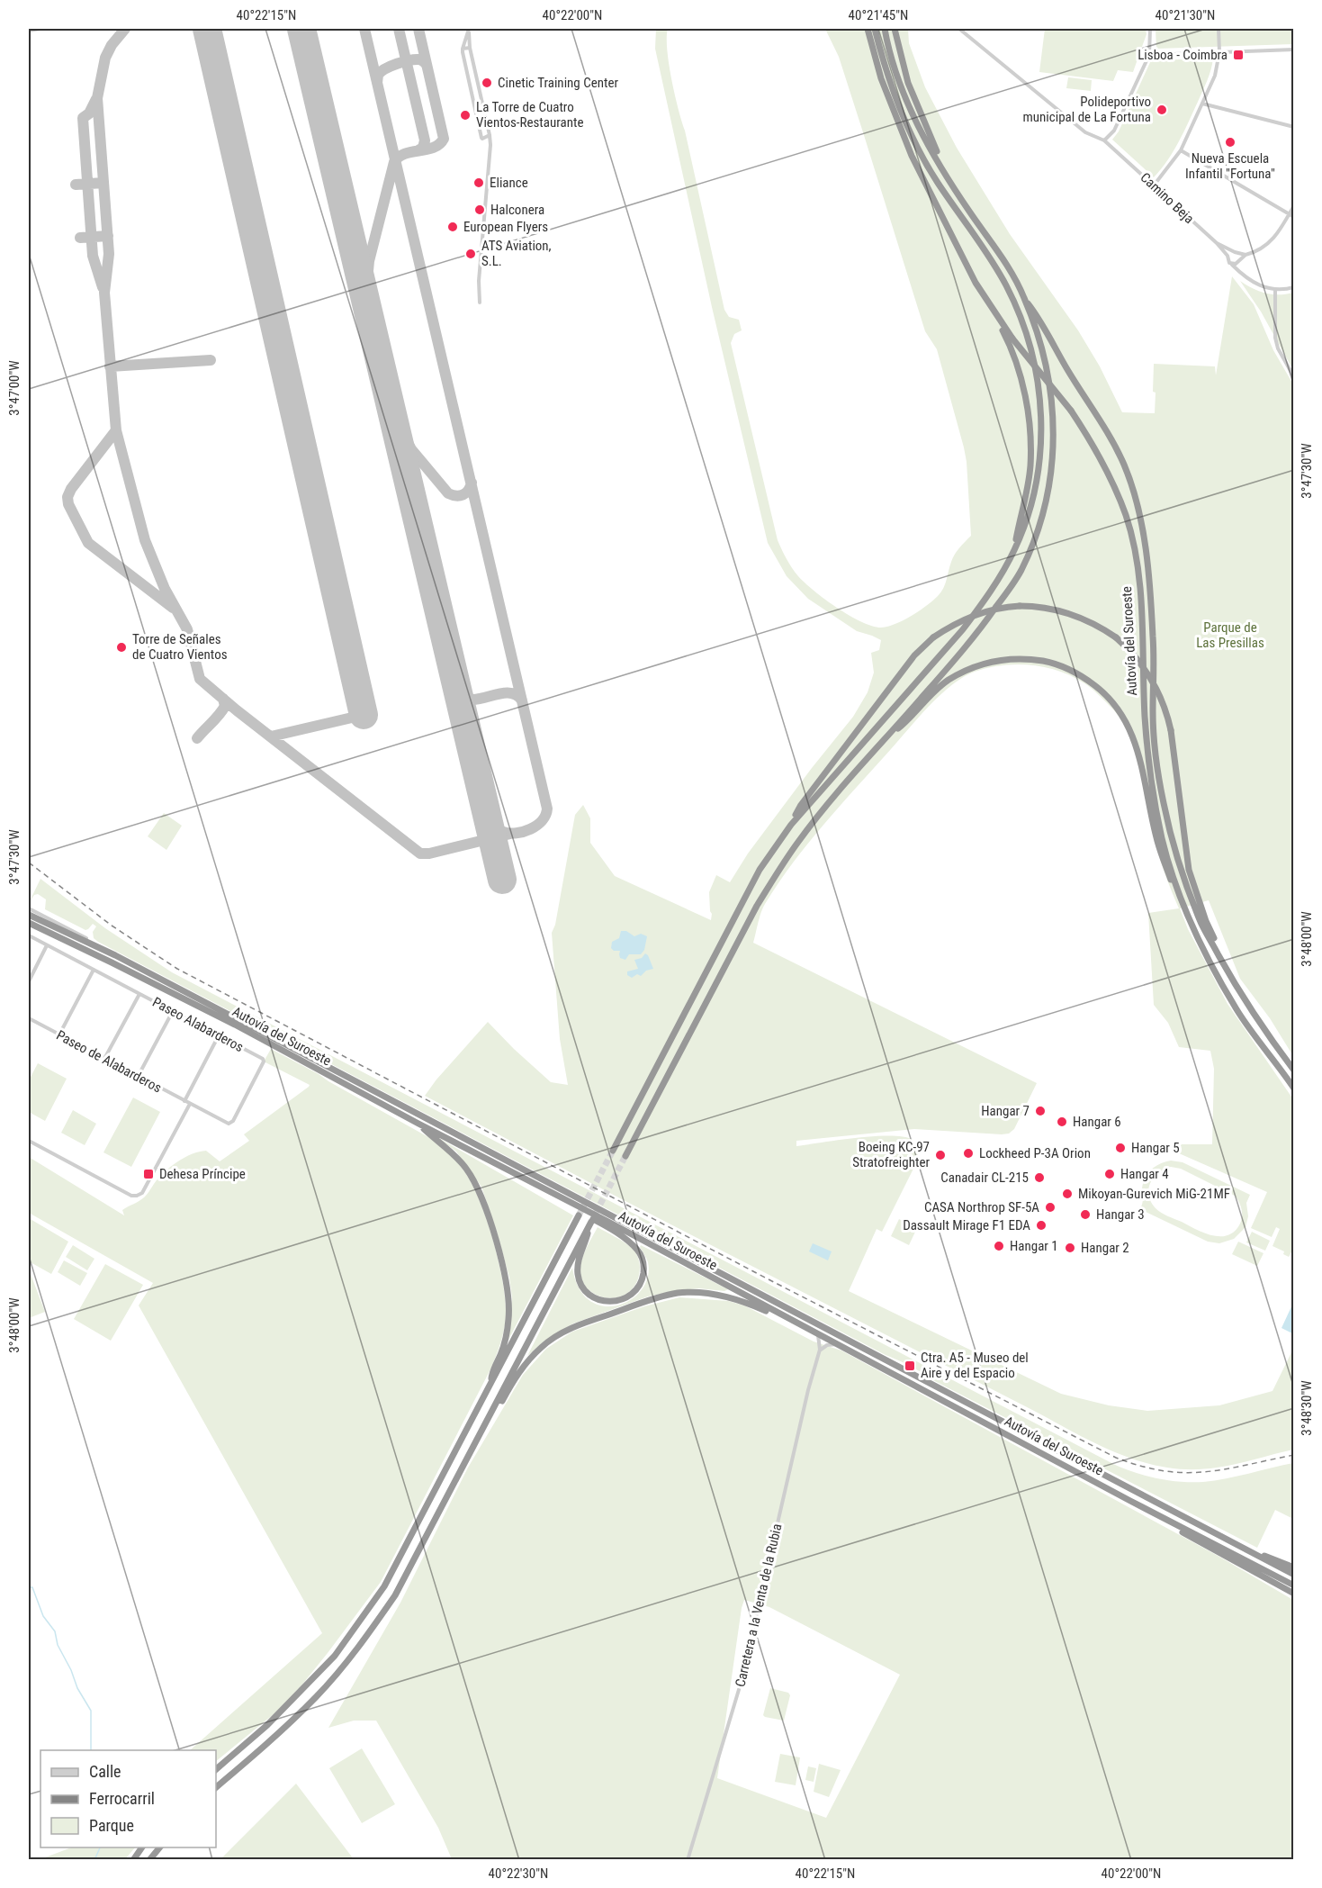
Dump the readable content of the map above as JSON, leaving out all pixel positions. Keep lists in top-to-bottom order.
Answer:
{
  "streets": {
    "highway": ["Autovía del Suroeste"],
    "street": [
      "Camino Beja",
      "Paseo Alabarderos",
      "Paseo de Alabarderos",
      "Carretera a la Venta de la Rubia"
    ]
  },
  "crossings": [
    ["Autovía del Suroeste", "Carretera a la Venta de la Rubia"],
    ["Paseo Alabarderos", "Paseo de Alabarderos"]
  ],
  "parks": ["Parque de Las Presillas"],
  "places": {
    "transit": ["Lisboa - Coimbra", "Dehesa Príncipe", "Ctra. A5 - Museo del Aire y del Espacio"],
    "other": [
      "Cinetic Training Center",
      "Polideportivo municipal de La Fortuna",
      "La Torre de Cuatro Vientos-Restaurante",
      "Nueva Escuela Infantil \"Fortuna\"",
      "Eliance",
      "Halconera",
      "European Flyers",
      "ATS Aviation, S.L.",
      "Torre de Señales de Cuatro Vientos",
      "Hangar 7",
      "Hangar 6",
      "Hangar 5",
      "Lockheed P-3A Orion",
      "Boeing KC-97 Stratofreighter",
      "Hangar 4",
      "Canadair CL-215",
      "Mikoyan-Gurevich MiG-21MF",
      "CASA Northrop SF-5A",
      "Hangar 3",
      "Dassault Mirage F1 EDA",
      "Hangar 1",
      "Hangar 2"
    ]
  },
  "legend": ["Calle", "Ferrocarril", "Parque"],
  "coordinates": [
    "40°22'15\"N",
    "40°22'00\"N",
    "40°21'45\"N",
    "40°21'30\"N",
    "3°47'00\"W",
    "3°47'30\"W",
    "3°48'00\"W",
    "3°48'30\"W",
    "40°22'30\"N"
  ]
}
